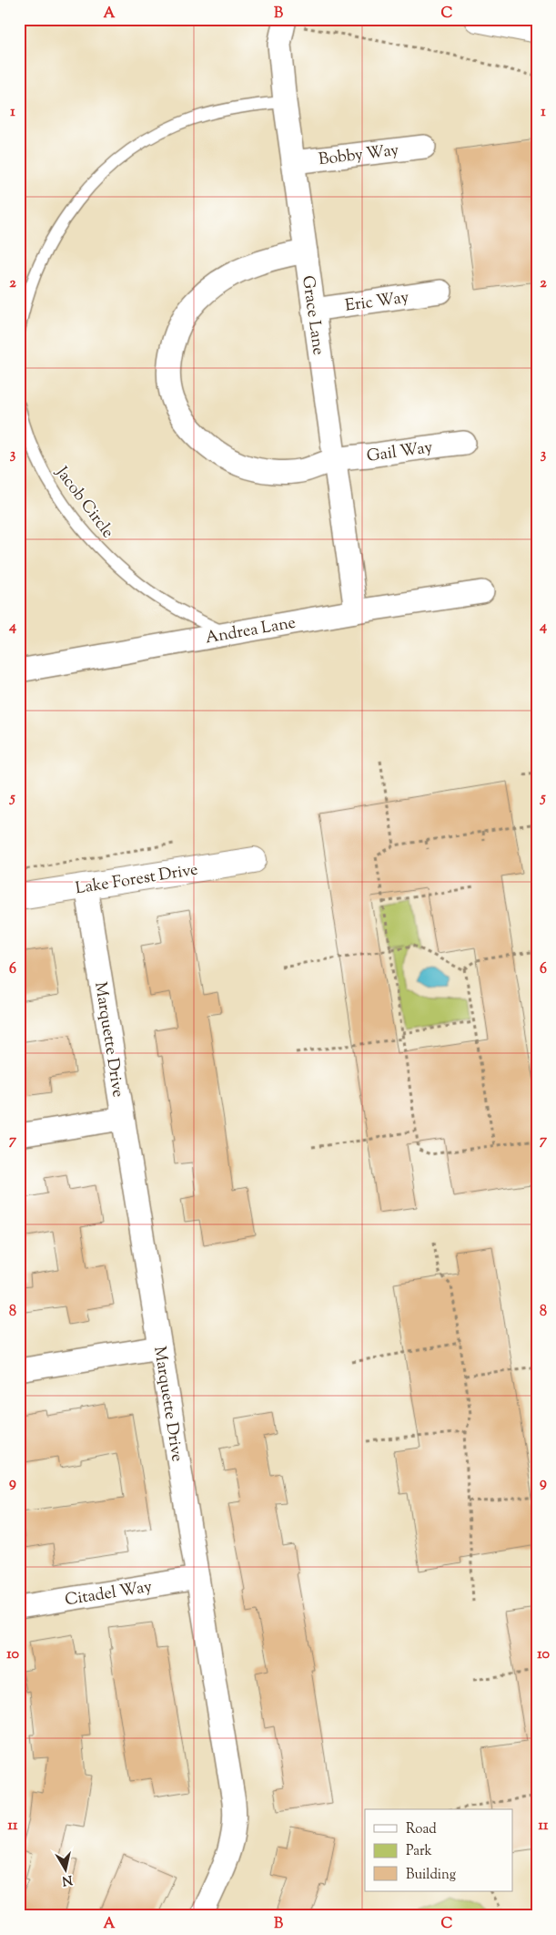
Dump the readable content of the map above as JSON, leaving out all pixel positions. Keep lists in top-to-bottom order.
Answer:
{
  "streets": {
    "street": [
      "Bobby Way",
      "Eric Way",
      "Grace Lane",
      "Gail Way",
      "Andrea Lane",
      "Lake Forest Drive",
      "Marquette Drive",
      "Citadel Way"
    ],
    "lane": ["Jacob Circle"]
  },
  "crossings": [
    ["Bobby Way", "Grace Lane"],
    ["Eric Way", "Grace Lane"],
    ["Grace Lane", "Gail Way"],
    ["Grace Lane", "Andrea Lane"],
    ["Jacob Circle", "Andrea Lane"],
    ["Lake Forest Drive", "Marquette Drive"],
    ["Marquette Drive", "Citadel Way"]
  ],
  "legend": ["Road", "Park", "Building"],
  "north": "bottom",
  "grid": {
    "columns": ["A", "B", "C"],
    "rows": [
      "1",
      "2",
      "3",
      "4",
      "5",
      "6",
      "7",
      "8",
      "9",
      "10",
      "11"
    ]
  }
}
